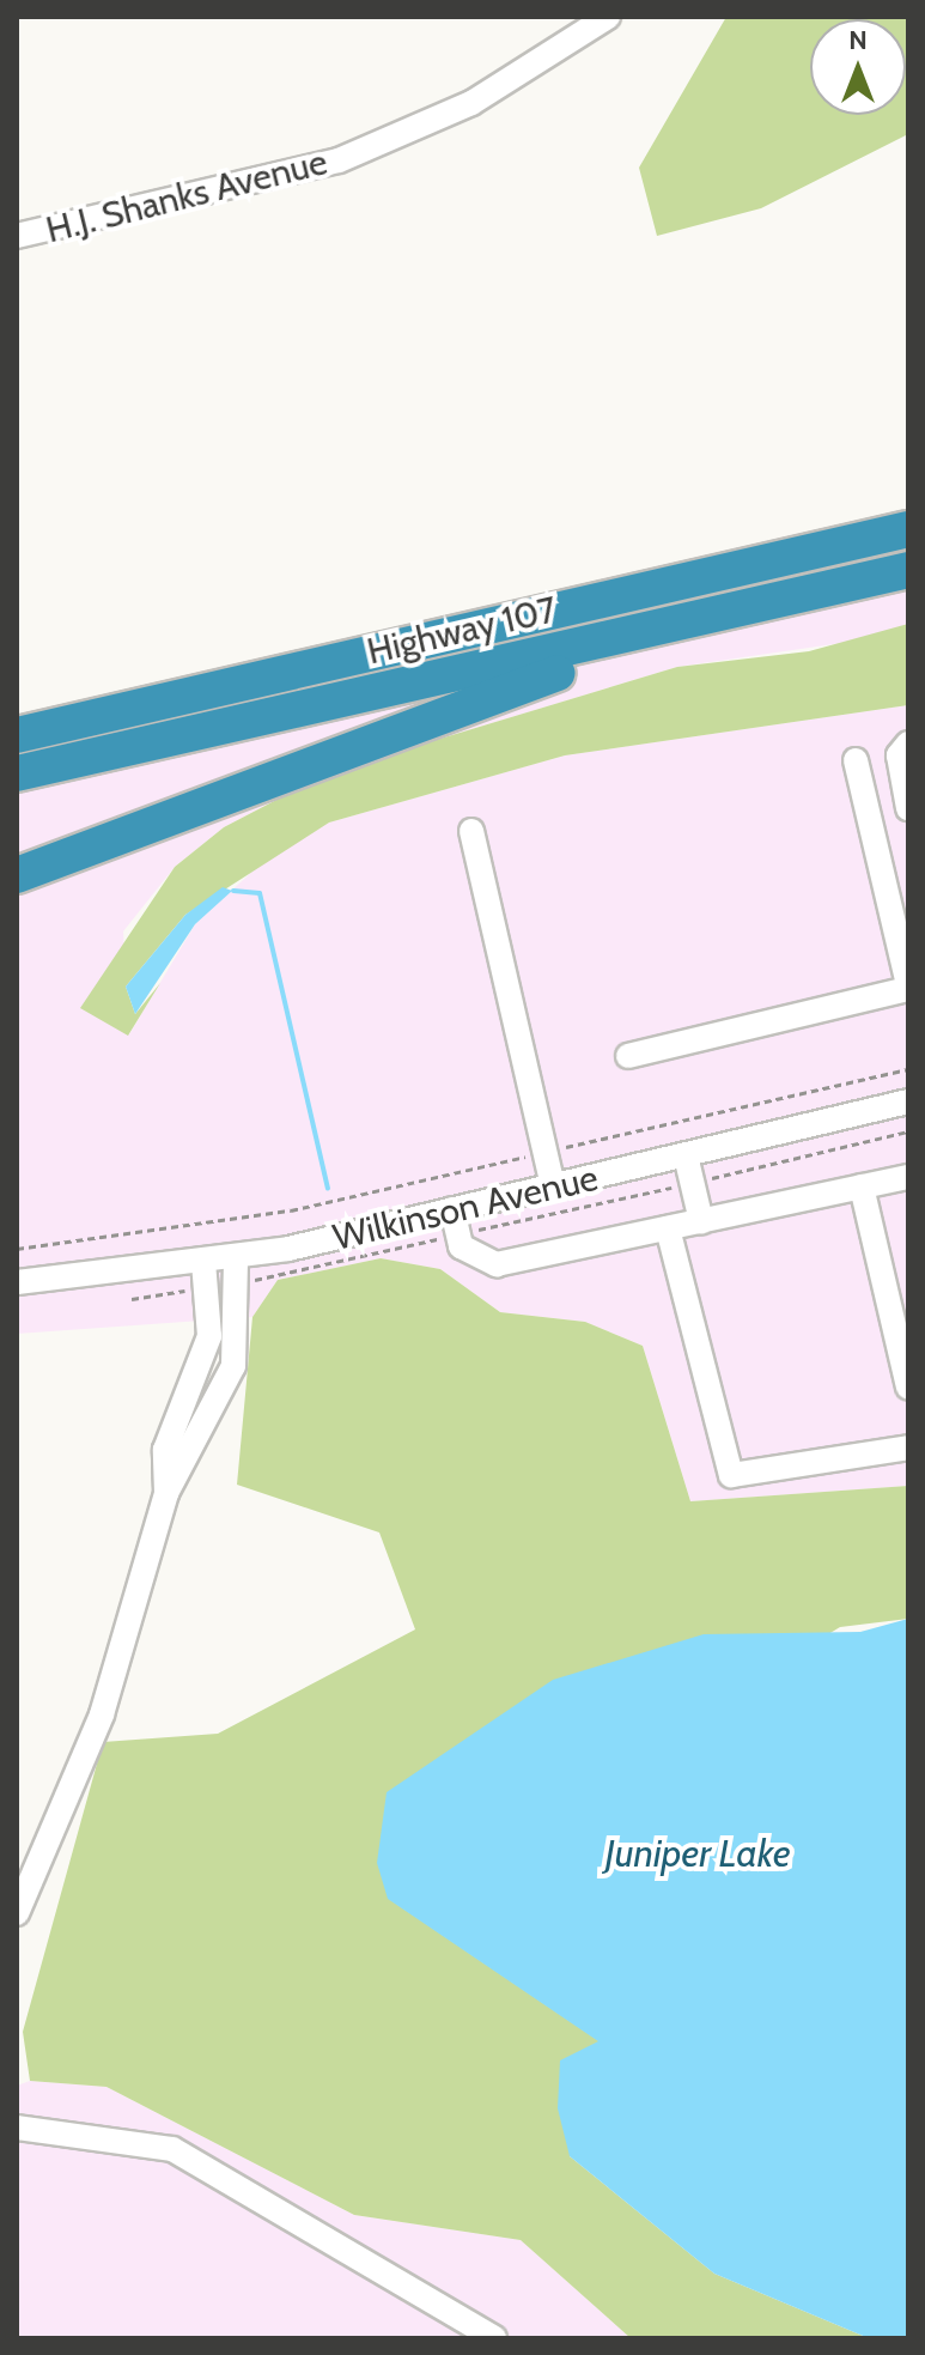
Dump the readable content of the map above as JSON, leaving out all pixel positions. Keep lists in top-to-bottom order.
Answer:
{
  "streets": {
    "highway": ["Highway 107"],
    "street": ["H.J. Shanks Avenue", "Wilkinson Avenue"]
  },
  "water": ["Juniper Lake"],
  "north": "top"
}
